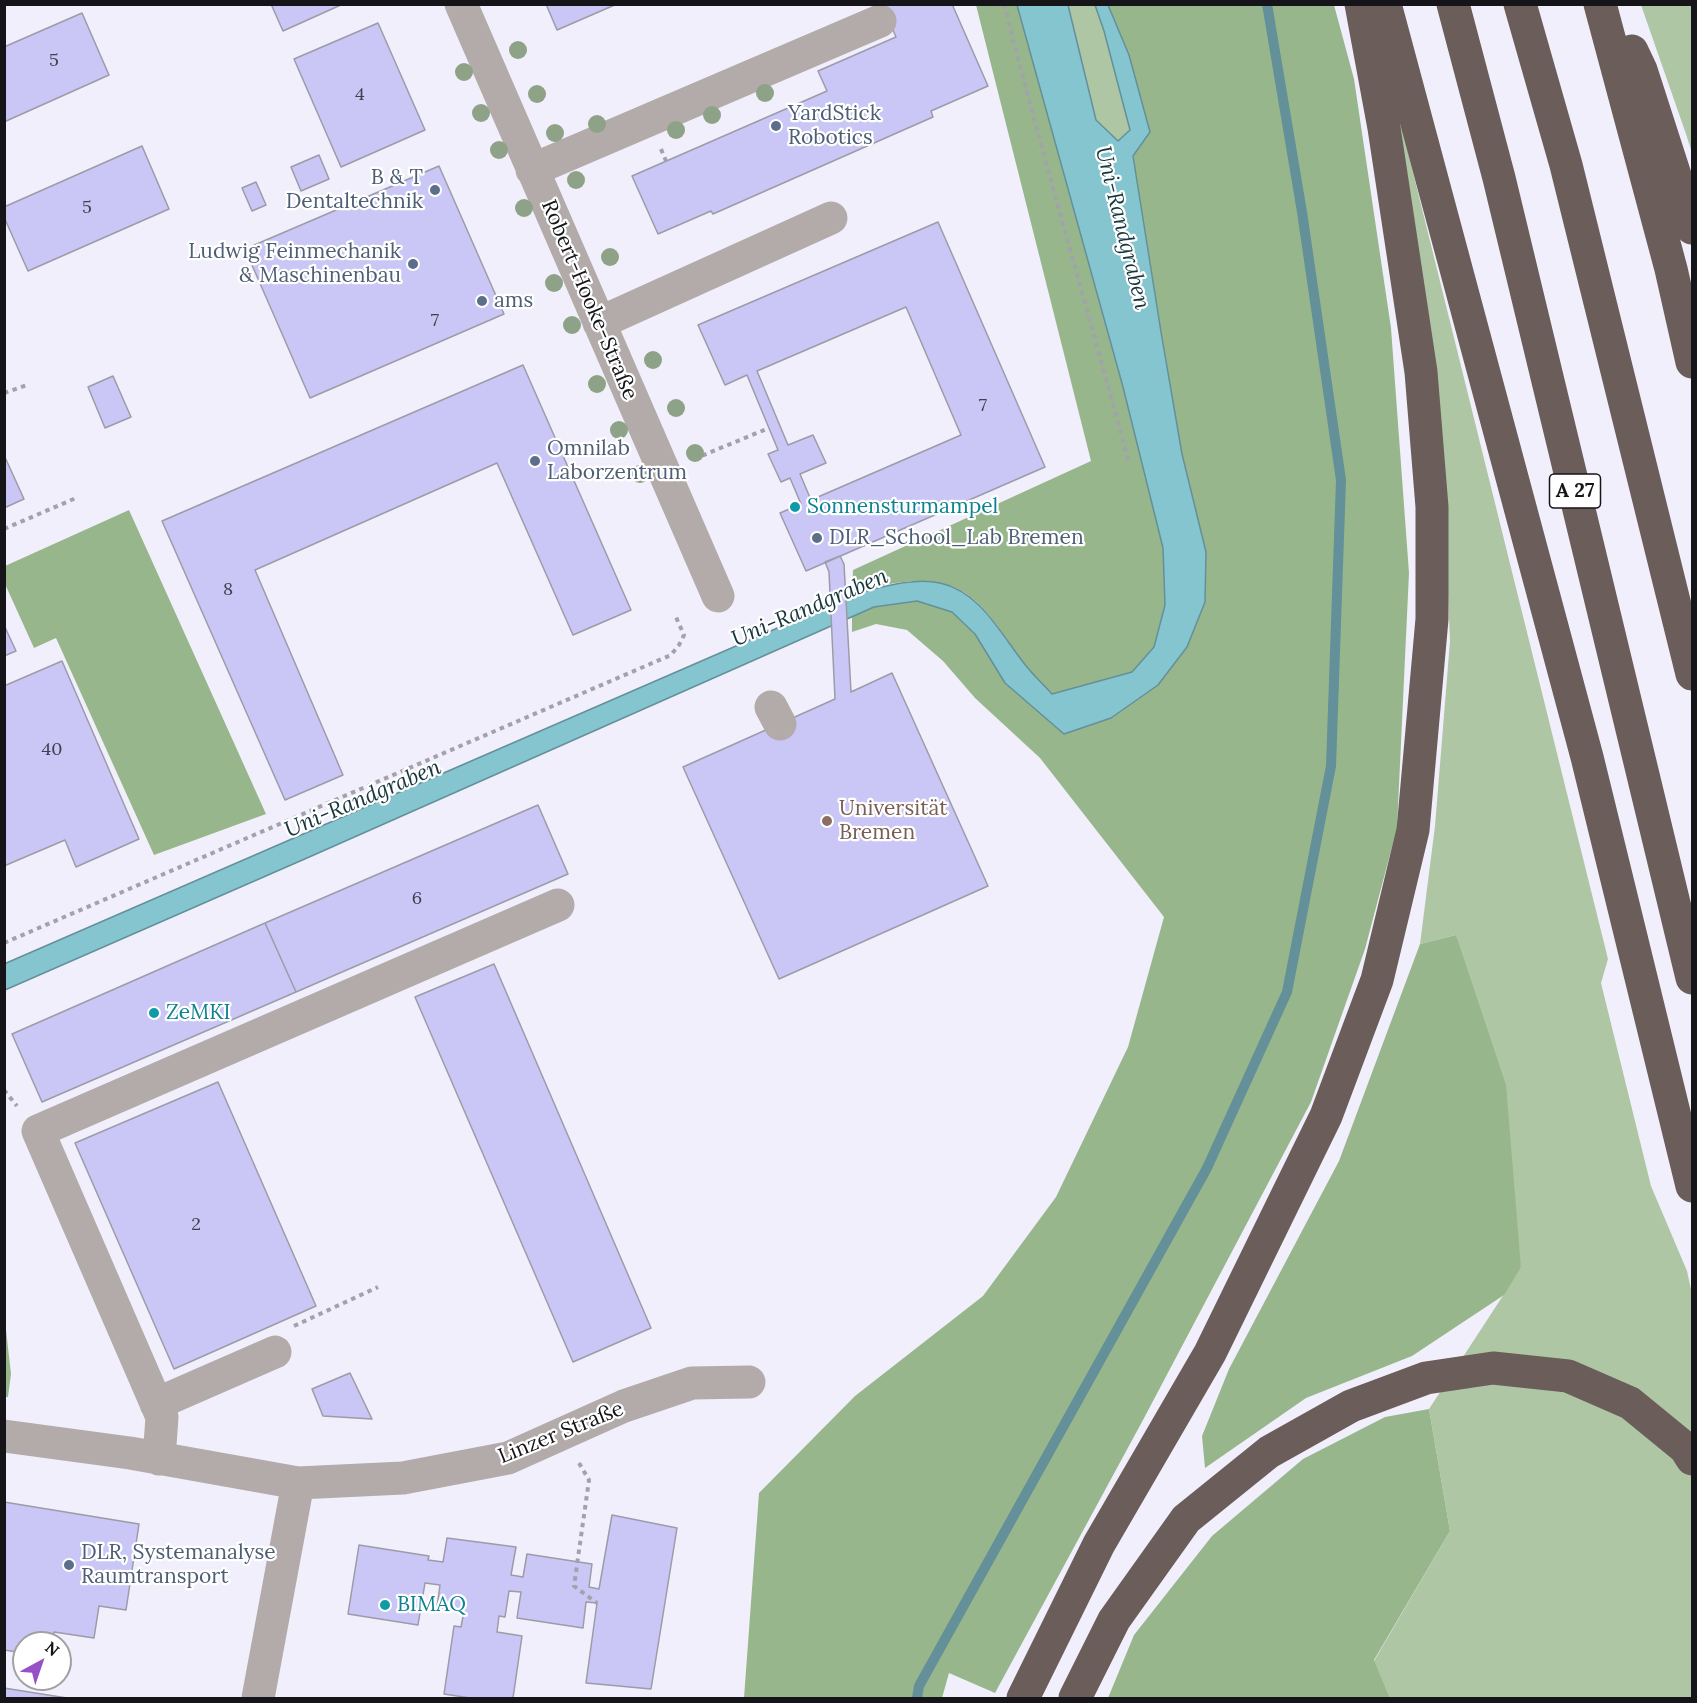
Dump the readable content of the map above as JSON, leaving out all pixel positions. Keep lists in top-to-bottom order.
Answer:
{
  "streets": {
    "highway": ["A 27"],
    "street": ["Robert-Hooke-Straße", "Linzer Straße"]
  },
  "water": ["Uni-Randgraben"],
  "places": [
    "YardStick Robotics",
    "B & T Dentaltechnik",
    "Ludwig Feinmechanik & Maschinenbau",
    "ams",
    "Omnilab Laborzentrum",
    "Sonnensturmampel",
    "DLR_School_Lab Bremen",
    "Universität Bremen",
    "ZeMKI",
    "DLR, Systemanalyse Raumtransport",
    "BIMAQ"
  ],
  "house_numbers": [
    "5",
    "4",
    "5",
    "7",
    "7",
    "8",
    "40",
    "6",
    "2"
  ],
  "north": "top right"
}
